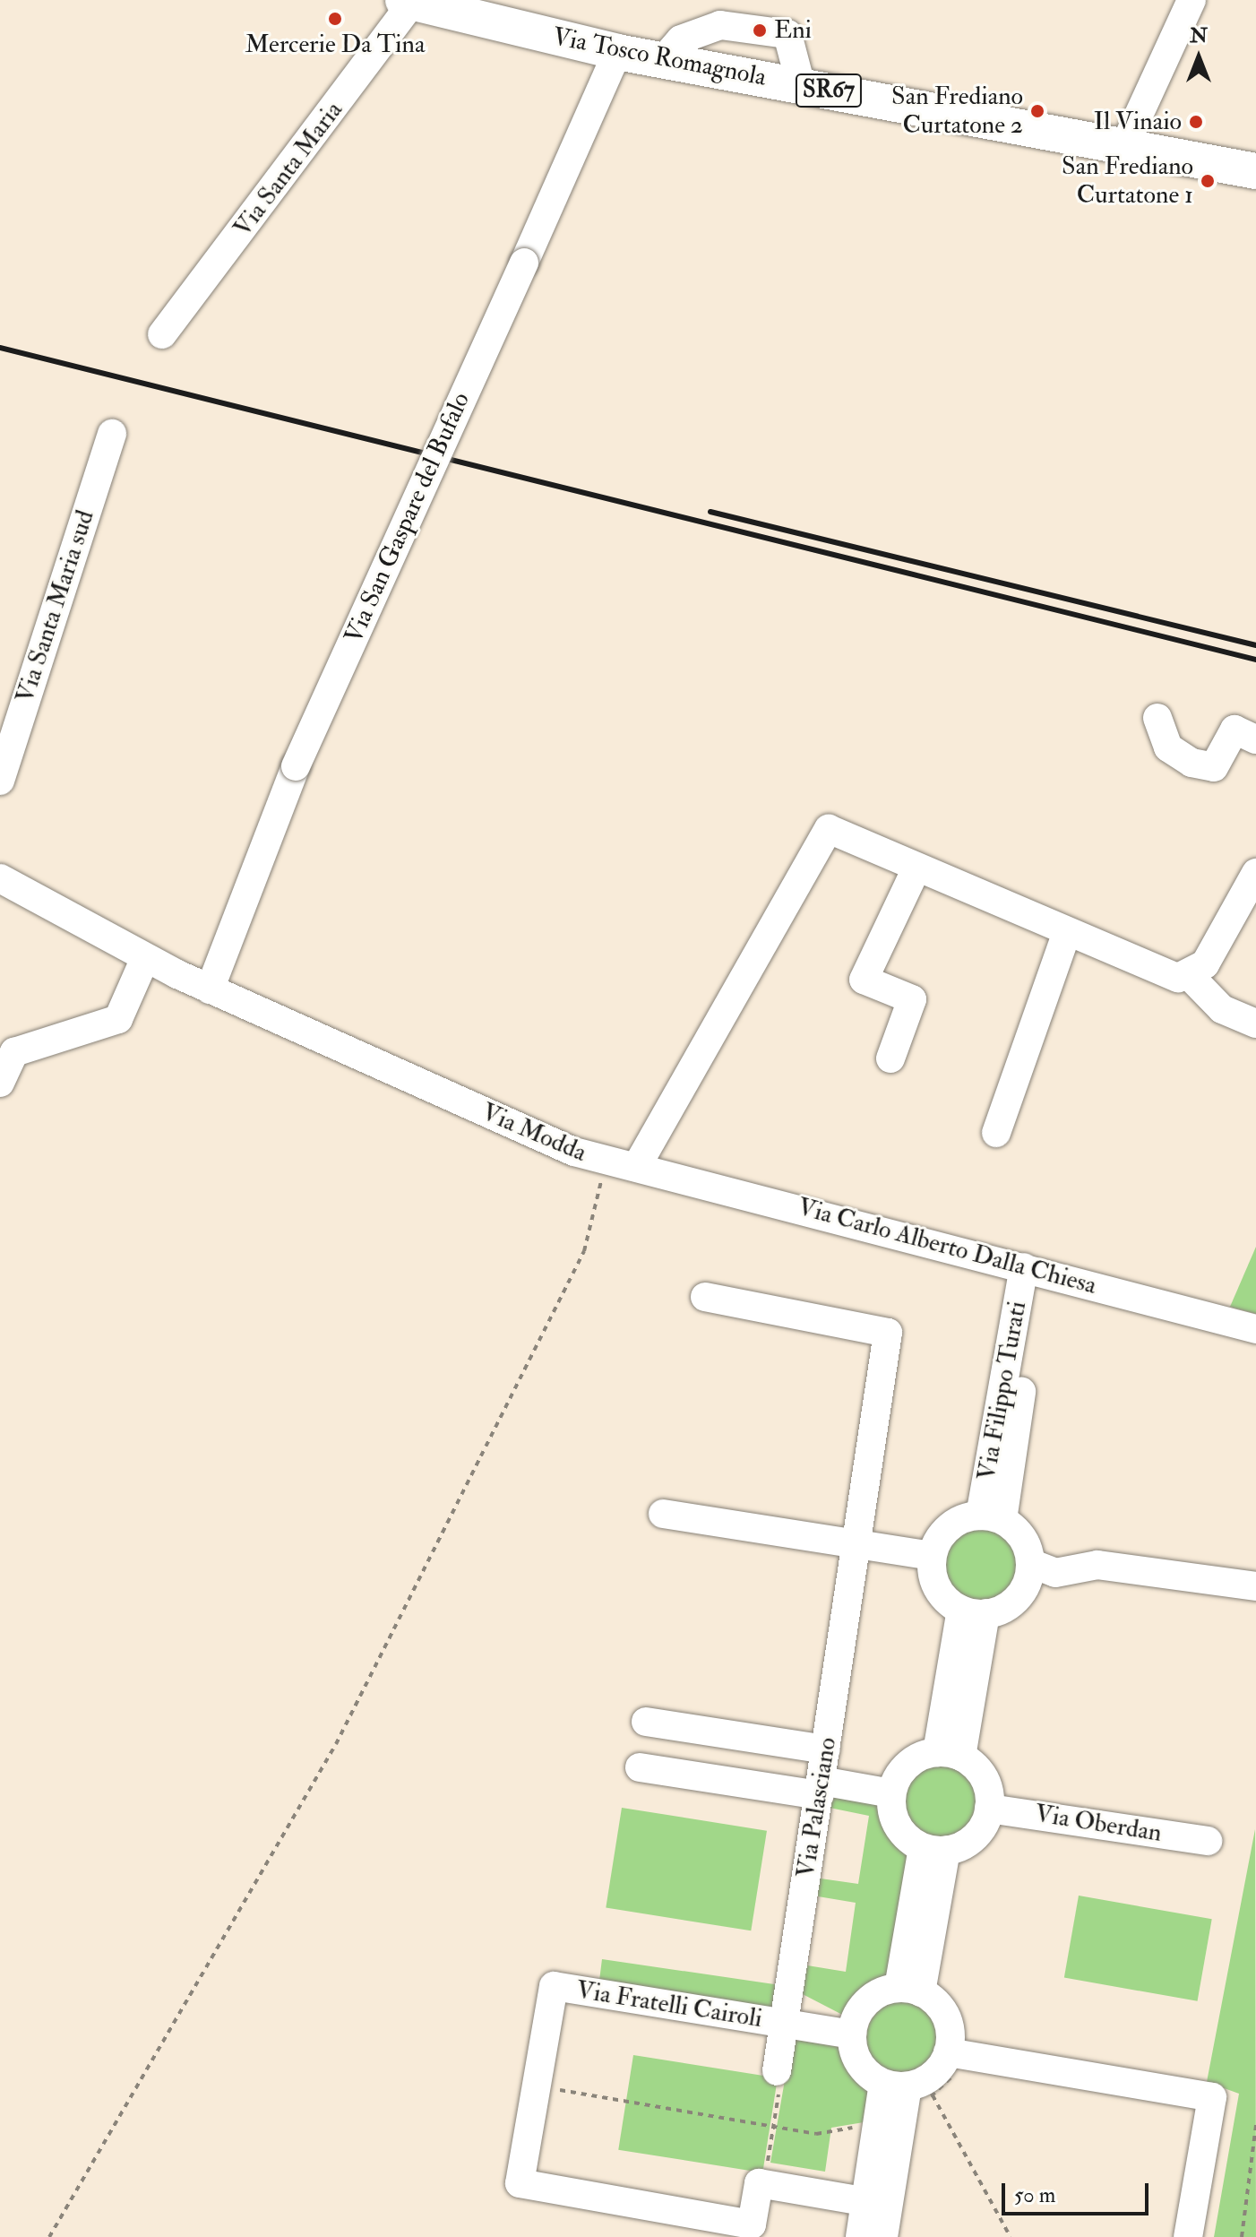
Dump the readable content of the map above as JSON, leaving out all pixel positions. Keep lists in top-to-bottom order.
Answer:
{
  "streets": {
    "main road": ["Via Tosco Romagnola", "SR67"],
    "street": [
      "Via Santa Maria",
      "Via San Gaspare del Bufalo",
      "Via Santa Maria sud",
      "Via Modda",
      "Via Carlo Alberto Dalla Chiesa",
      "Via Filippo Turati",
      "Via Palasciano",
      "Via Oberdan",
      "Via Fratelli Cairoli"
    ]
  },
  "crossings": [
    ["Via Tosco Romagnola", "Via Santa Maria"],
    ["Via Tosco Romagnola", "Via San Gaspare del Bufalo"],
    ["Via San Gaspare del Bufalo", "Via Modda"],
    ["Via Modda", "Via Carlo Alberto Dalla Chiesa"],
    ["Via Carlo Alberto Dalla Chiesa", "Via Filippo Turati"],
    ["Via Palasciano", "Via Fratelli Cairoli"]
  ],
  "places": [
    "Mercerie Da Tina",
    "Eni",
    "San Frediano Curtatone 2",
    "Il Vinaio",
    "San Frediano Curtatone 1"
  ],
  "scale_bar": "50 m",
  "north": "top"
}
